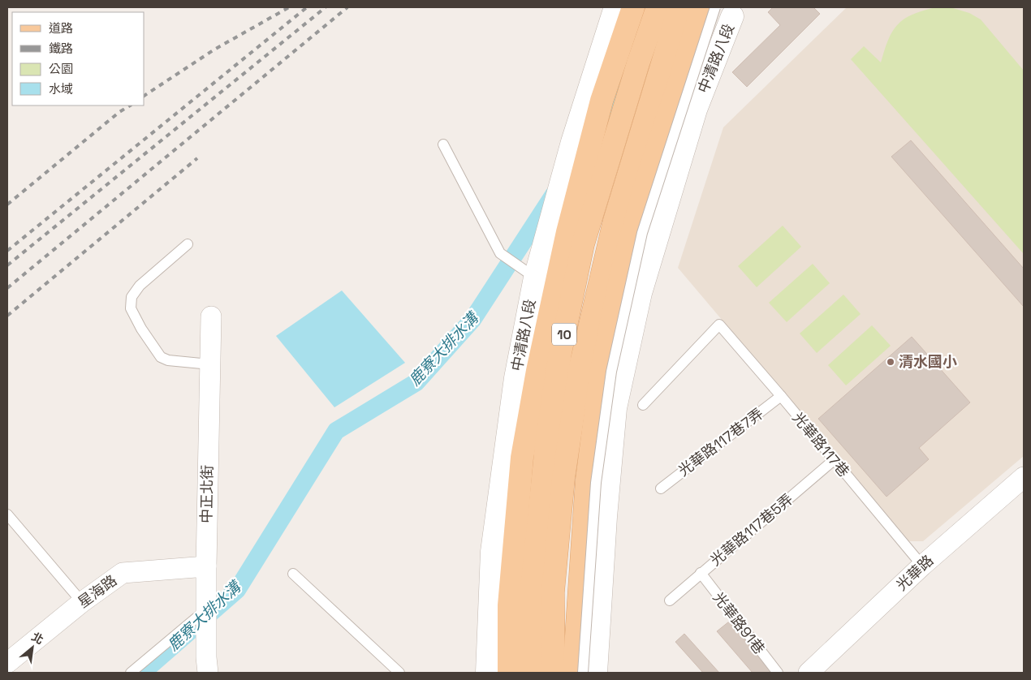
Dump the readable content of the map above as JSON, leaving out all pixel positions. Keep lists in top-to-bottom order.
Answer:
{
  "streets": {
    "main road": ["10"],
    "street": [
      "中清路八段",
      "中正北街",
      "光華路",
      "星海路"
    ],
    "lane": [
      "光華路117巷7弄",
      "光華路117巷",
      "光華路117巷5弄",
      "光華路91巷"
    ]
  },
  "crossings": [
    ["光華路117巷7弄", "光華路117巷"],
    ["光華路117巷", "光華路117巷5弄"],
    ["光華路117巷", "光華路"],
    ["中正北街", "星海路"],
    ["光華路117巷5弄", "光華路91巷"]
  ],
  "water": ["鹿寮大排水溝"],
  "places": ["清水國小"],
  "legend": [
    "道路",
    "鐵路",
    "公園",
    "水域"
  ],
  "north": "top right"
}
